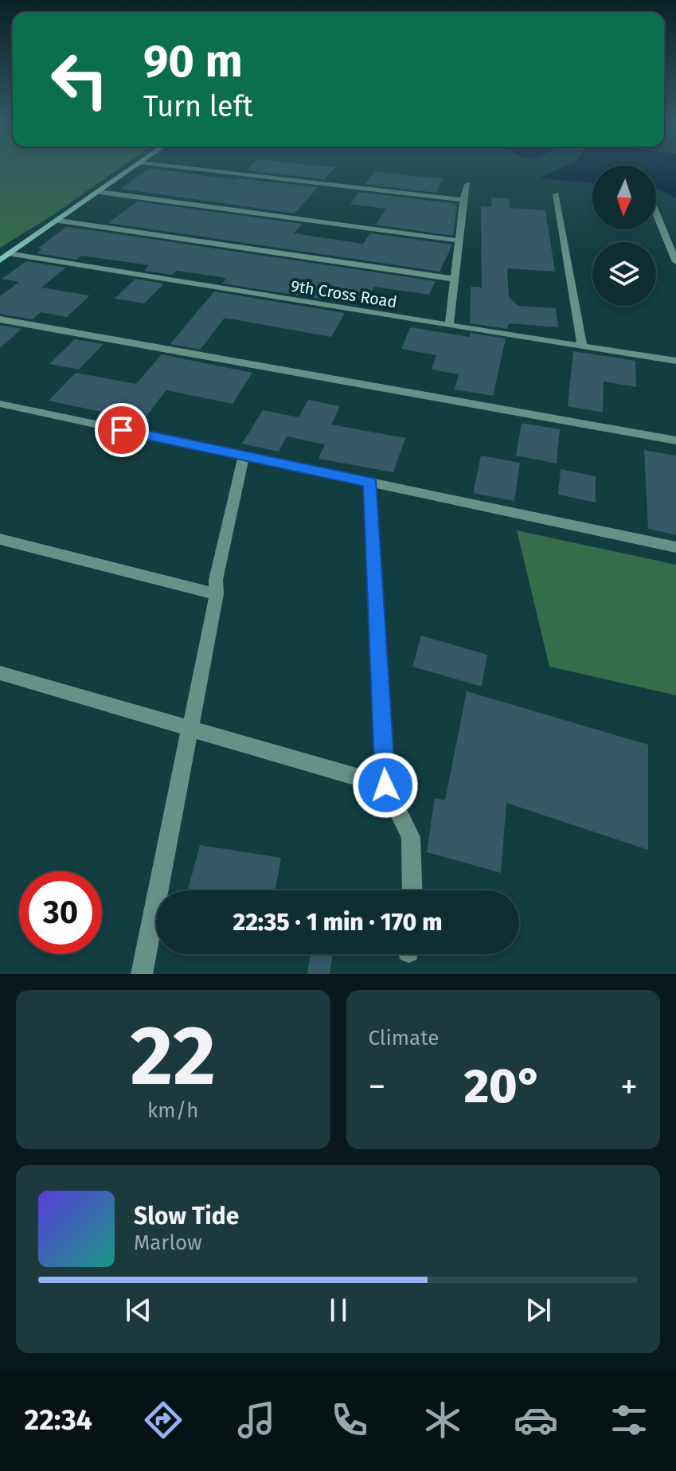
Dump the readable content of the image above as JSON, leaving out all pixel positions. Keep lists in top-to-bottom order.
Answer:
{
  "streets": {
    "street": ["9th Cross Road"]
  },
  "north": "bottom",
  "page": {
    "turn": ["90 m", "Turn left"],
    "limit": "30",
    "trip": "22:35 · 1 min · 170 m",
    "tile": [
      ["22", "km/h"],
      "Climate"
    ],
    "heat": ["−", "20°", "+"],
    "song": ["Slow Tide", "Marlow"],
    "tabs": "22:34"
  }
}
